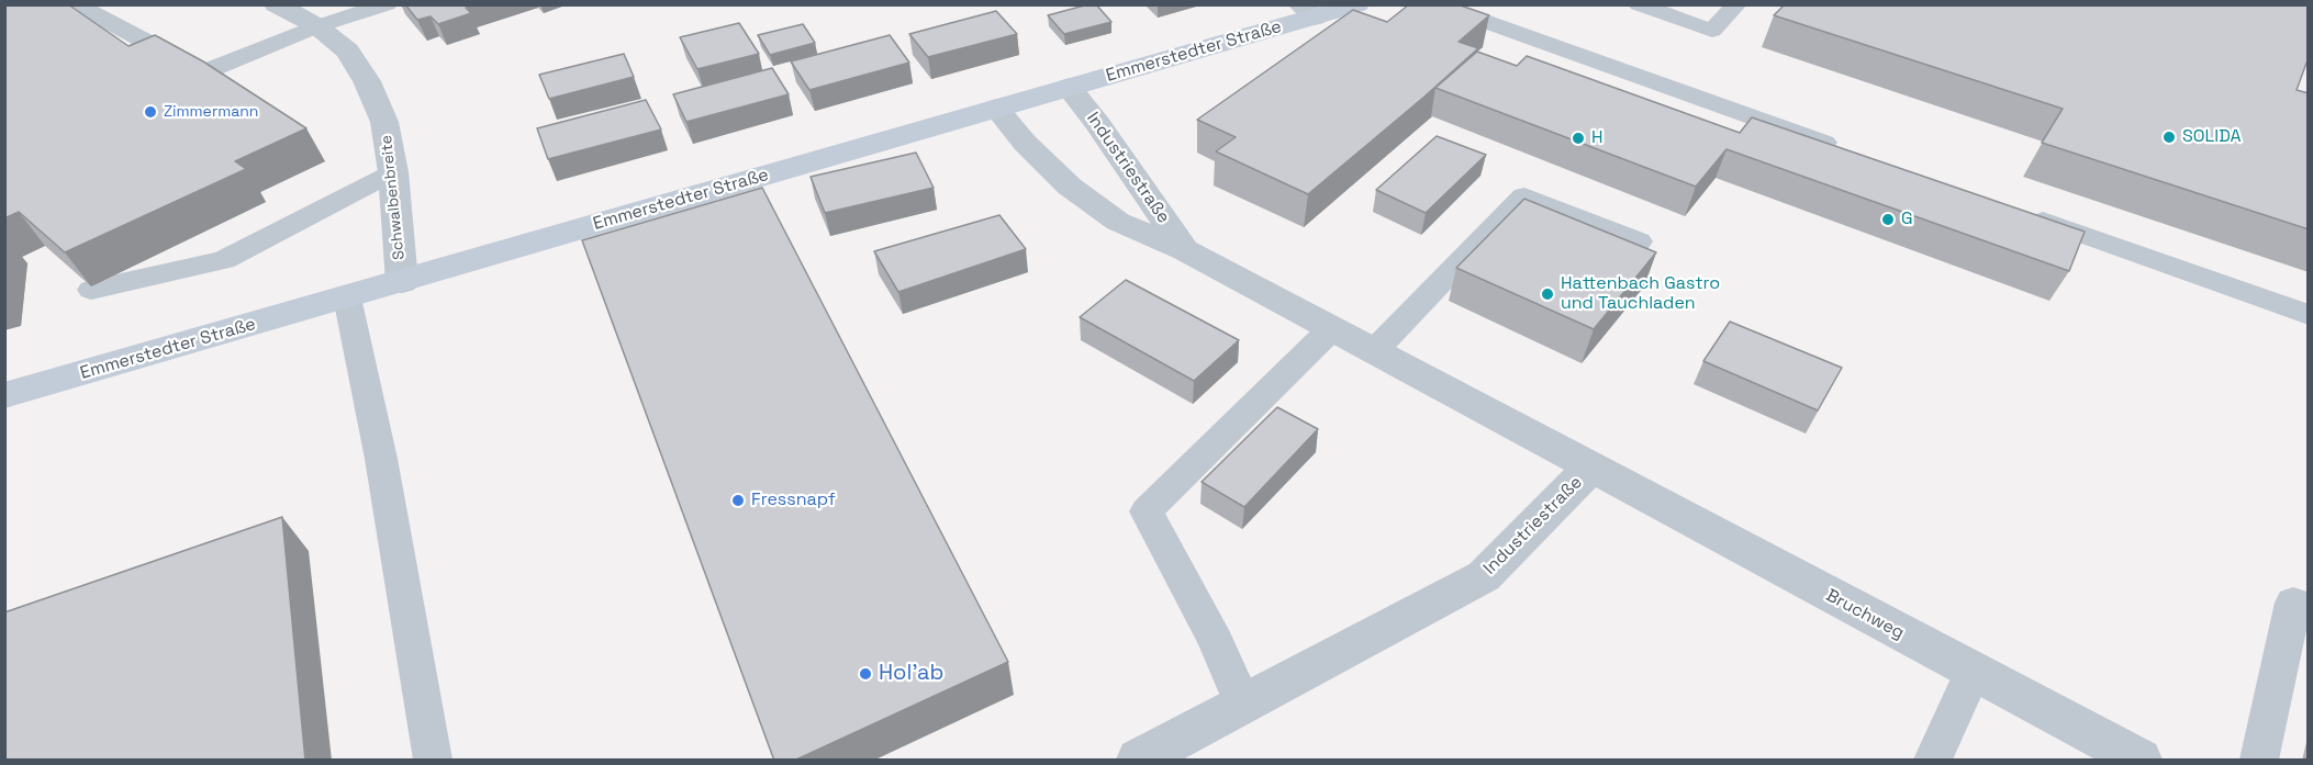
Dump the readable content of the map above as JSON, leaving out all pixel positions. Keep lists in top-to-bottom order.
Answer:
{
  "streets": {
    "main road": ["Emmerstedter Straße"],
    "street": ["Industriestraße", "Schwalbenbreite", "Bruchweg"]
  },
  "crossings": [
    ["Emmerstedter Straße", "Industriestraße"],
    ["Emmerstedter Straße", "Schwalbenbreite"],
    ["Industriestraße", "Bruchweg"]
  ],
  "places": [
    "Zimmermann",
    "SOLIDA",
    "H",
    "G",
    "Hattenbach Gastro und Tauchladen",
    "Fressnapf",
    "Hol'ab"
  ]
}
